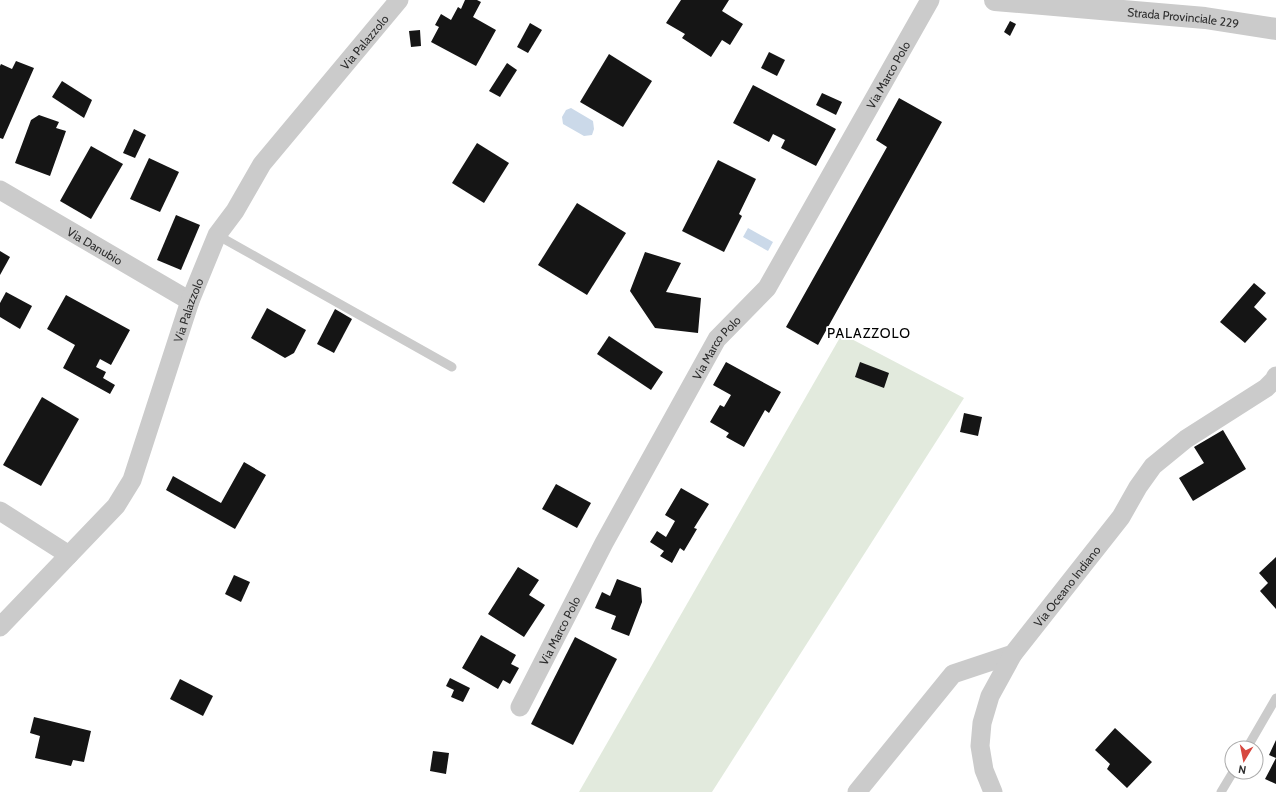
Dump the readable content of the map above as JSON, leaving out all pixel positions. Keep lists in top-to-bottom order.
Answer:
{
  "streets": {
    "street": [
      "Strada Provinciale 229",
      "Via Palazzolo",
      "Via Marco Polo",
      "Via Danubio",
      "Via Oceano Indiano"
    ]
  },
  "crossings": [
    ["Via Palazzolo", "Via Danubio"]
  ],
  "districts": ["PALAZZOLO"],
  "north": "bottom"
}
